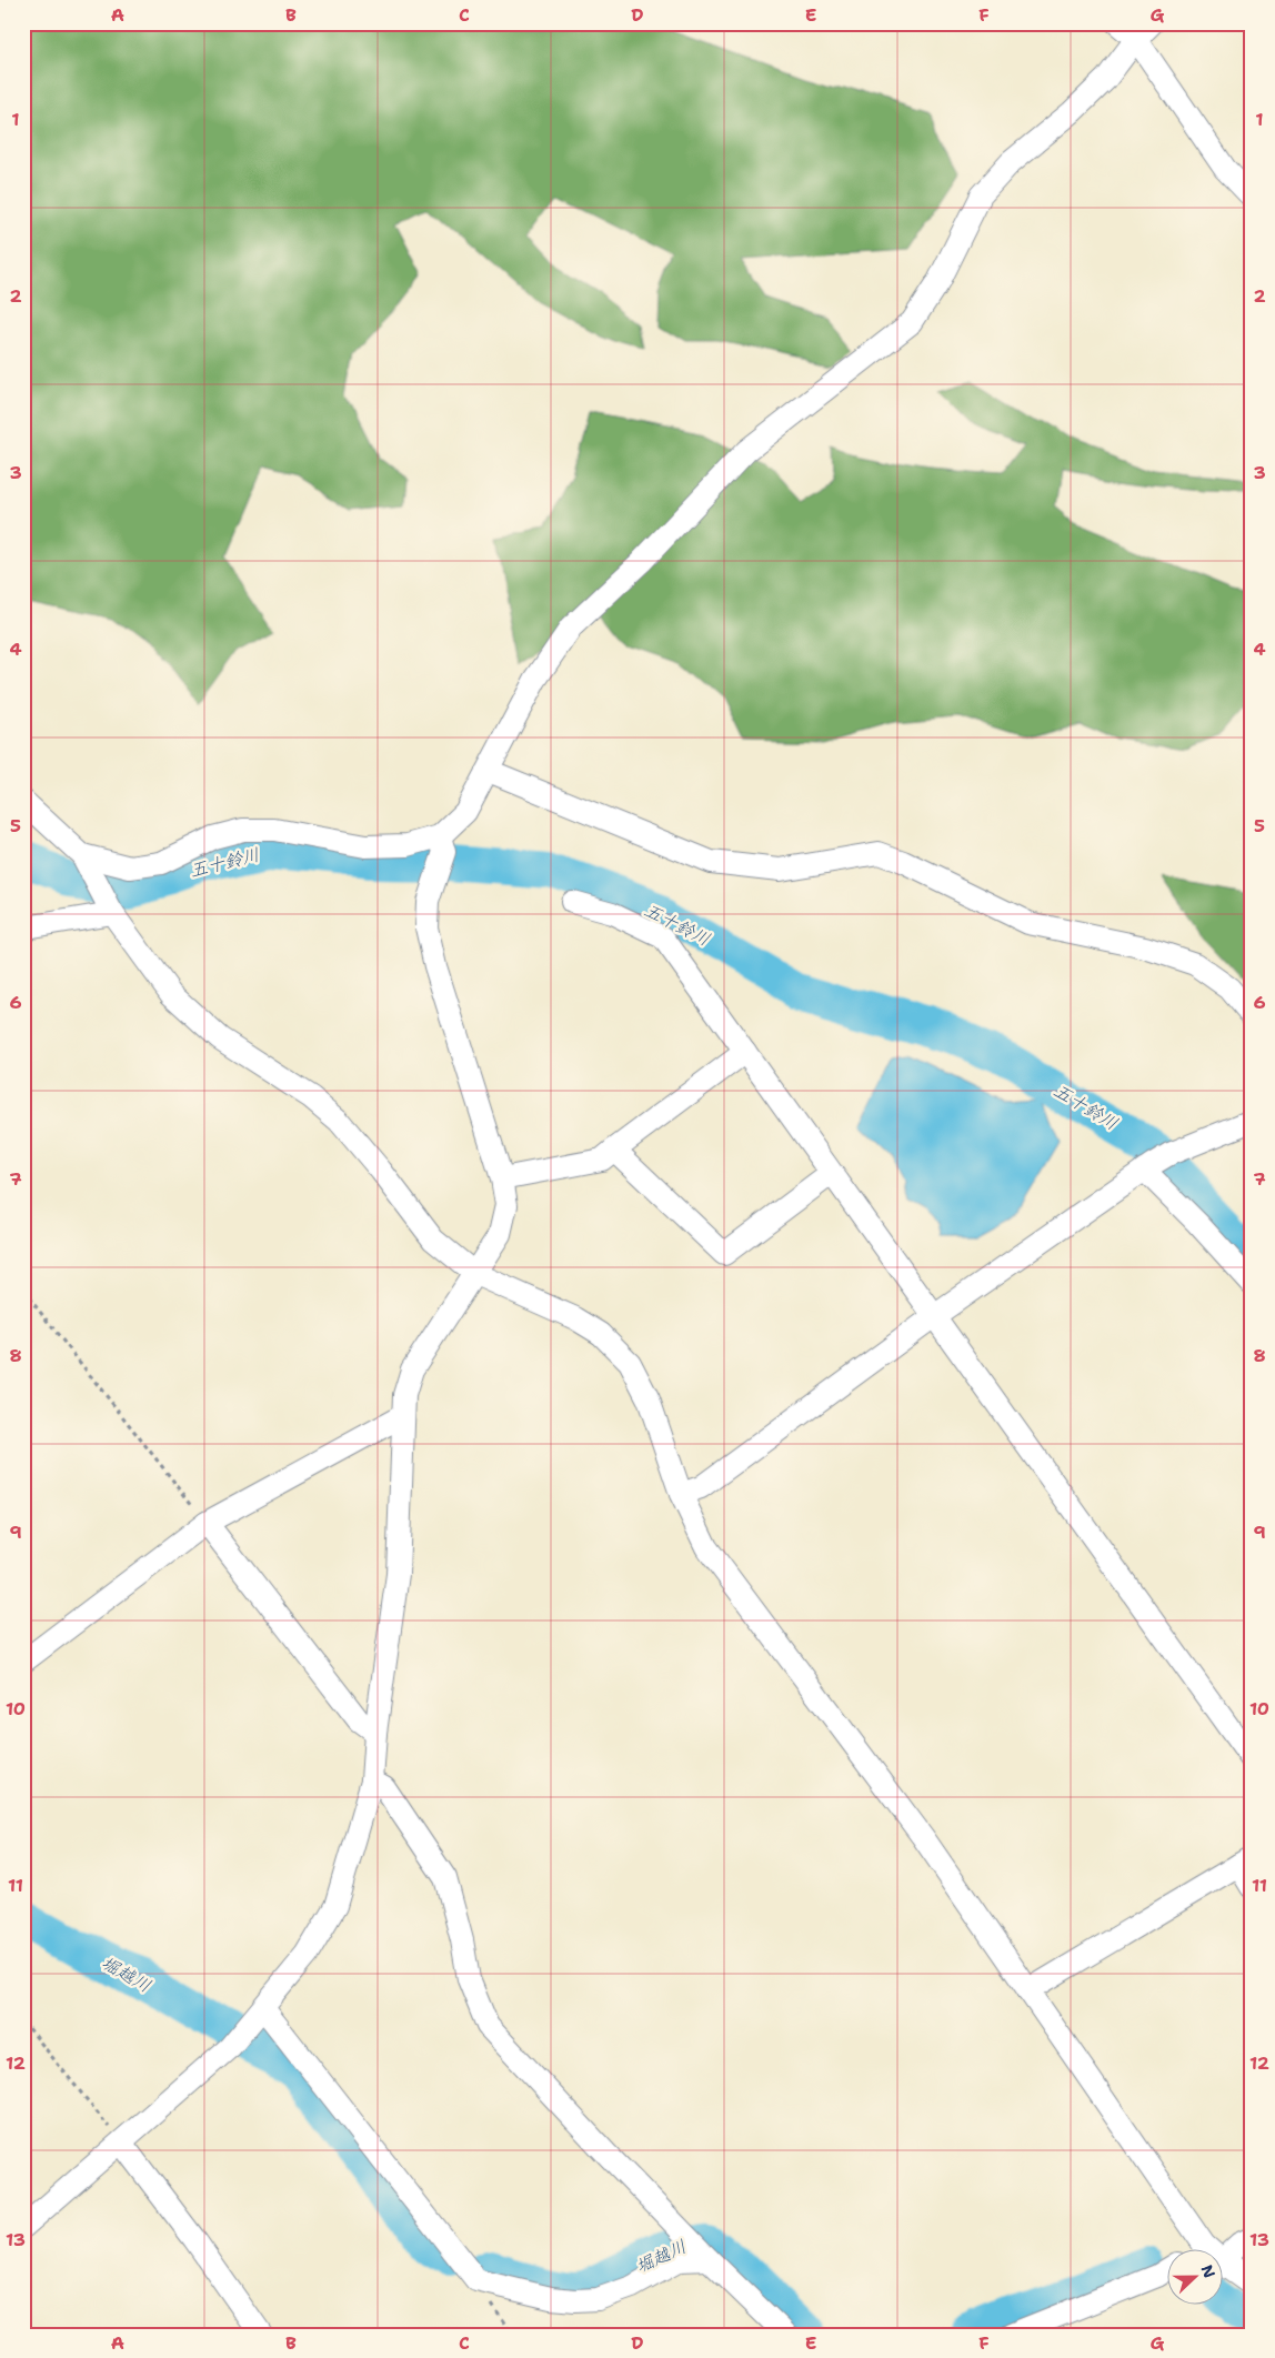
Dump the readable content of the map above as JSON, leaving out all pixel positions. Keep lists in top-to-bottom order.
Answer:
{
  "water": ["五十鈴川", "堀越川"],
  "north": "right",
  "grid": {
    "columns": [
      "A",
      "B",
      "C",
      "D",
      "E",
      "F",
      "G"
    ],
    "rows": [
      "1",
      "2",
      "3",
      "4",
      "5",
      "6",
      "7",
      "8",
      "9",
      "10",
      "11",
      "12",
      "13"
    ]
  }
}
